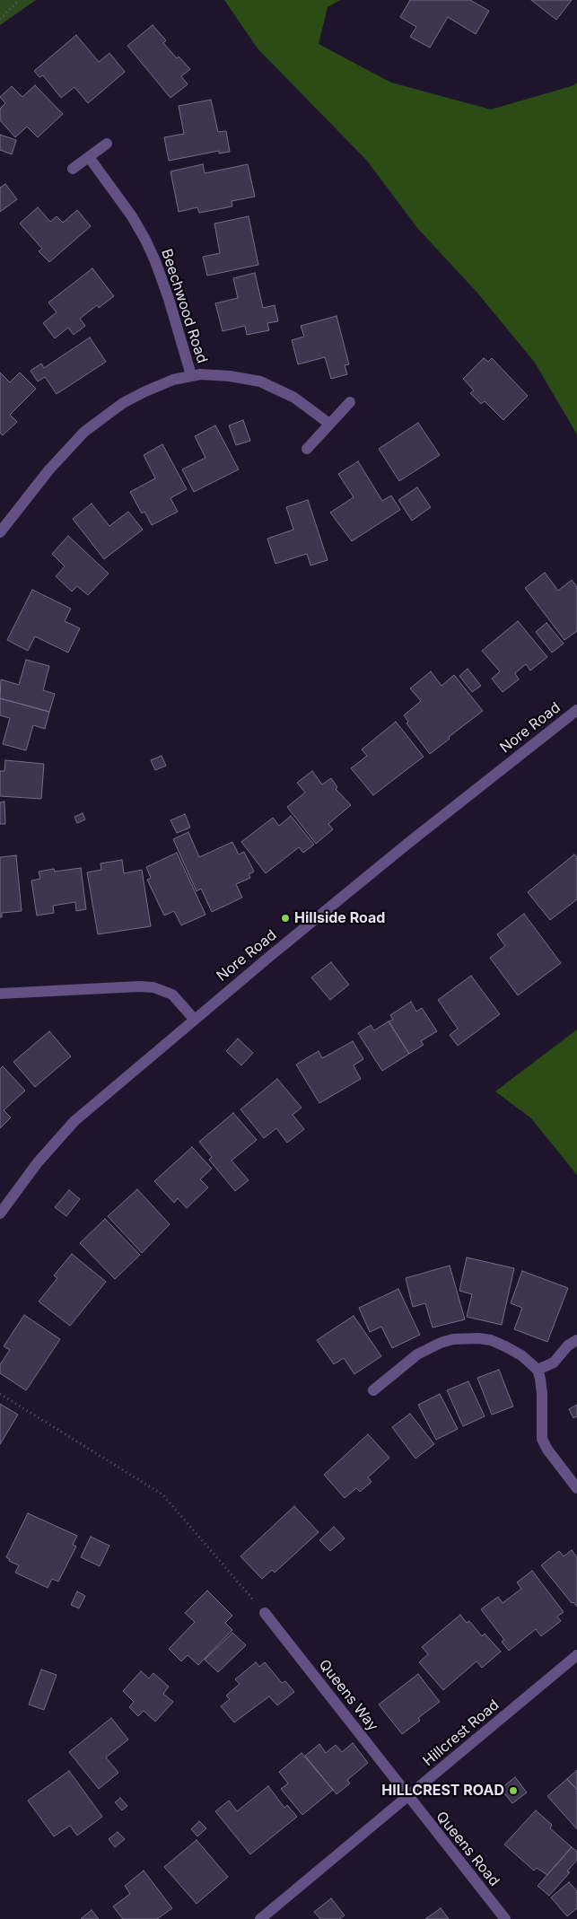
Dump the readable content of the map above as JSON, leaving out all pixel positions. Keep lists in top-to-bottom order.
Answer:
{
  "streets": {
    "street": [
      "Beechwood Road",
      "Nore Road",
      "Queens Way",
      "Hillcrest Road",
      "Queens Road"
    ]
  },
  "crossings": [
    ["Queens Way", "Hillcrest Road"],
    ["Queens Way", "Queens Road"],
    ["Hillcrest Road", "Queens Road"]
  ],
  "places": ["Hillside Road", "HILLCREST ROAD"]
}
